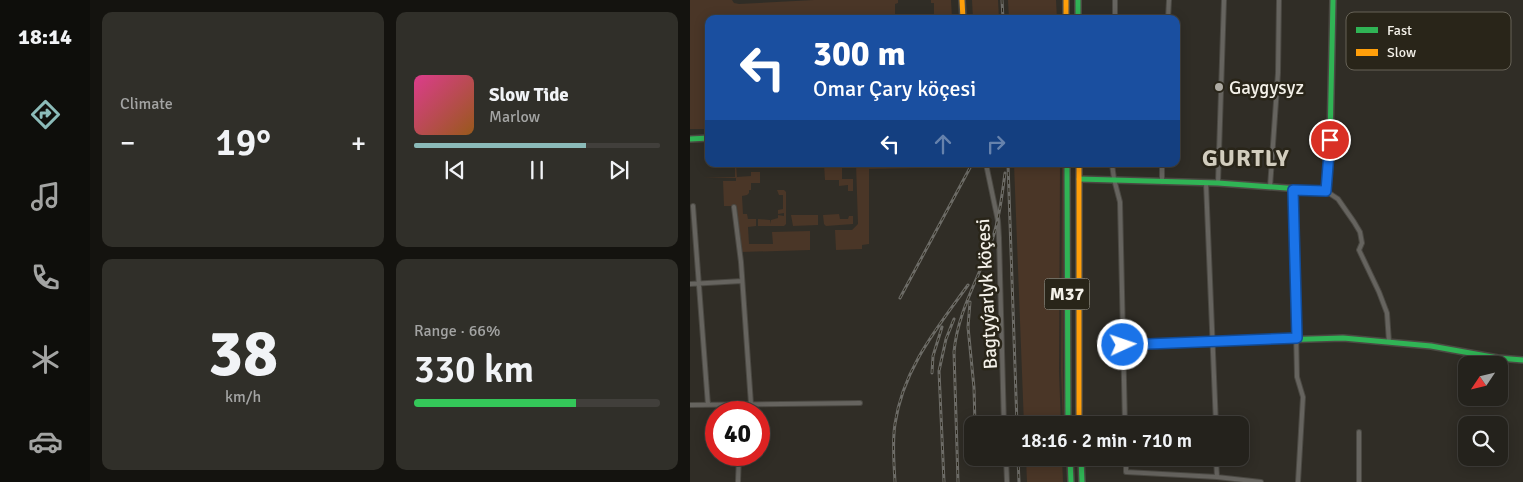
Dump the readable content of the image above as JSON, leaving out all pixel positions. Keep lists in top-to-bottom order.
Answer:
{
  "streets": {
    "main road": ["M37"],
    "street": ["Bagtyýarlyk köçesi"]
  },
  "districts": ["GURTLY"],
  "places": ["Gaygysyz"],
  "legend": ["Fast", "Slow"],
  "north": "bottom left",
  "page": {
    "tabs": "18:14",
    "tile": [
      "Climate",
      ["38", "km/h"],
      ["Range · 66%", "330 km"]
    ],
    "turn": ["300 m", "Omar Çary köçesi"],
    "song": ["Slow Tide", "Marlow"],
    "heat": ["−", "19°", "+"],
    "limit": "40",
    "trip": "18:16 · 2 min · 710 m"
  }
}
